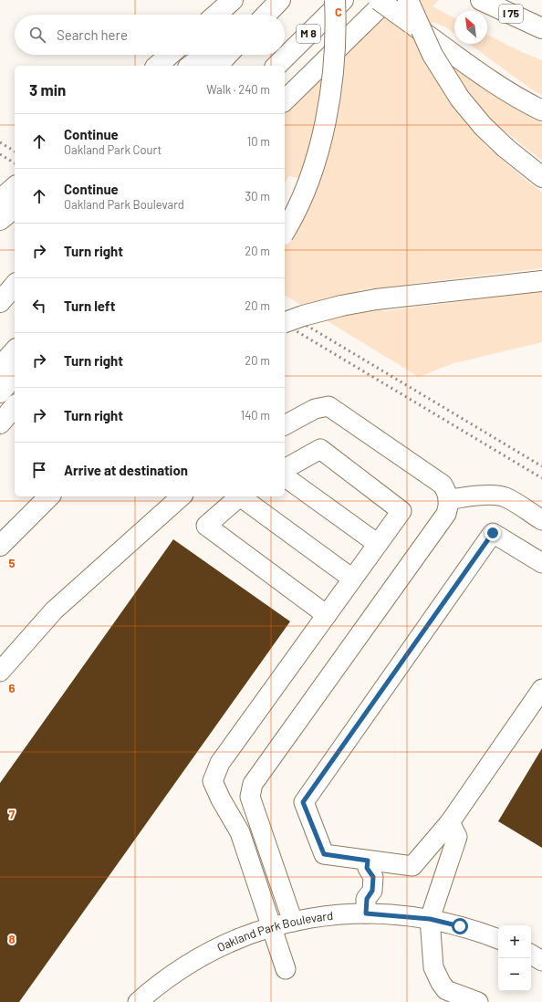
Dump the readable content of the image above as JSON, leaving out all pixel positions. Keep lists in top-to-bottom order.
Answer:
{
  "streets": {
    "main road": ["I 75", "M 8"],
    "street": ["Oakland Park Boulevard"]
  },
  "north": "top left",
  "page": {
    "search": "Search here",
    "heading": ["3 min", "Walk · 240 m"],
    "list": [
      ["Continue", "Oakland Park Court", "10 m"],
      ["Continue", "Oakland Park Boulevard", "30 m"],
      ["Turn right", "20 m"],
      ["Turn left", "20 m"],
      ["Turn right", "20 m"],
      ["Turn right", "140 m"],
      "Arrive at destination"
    ],
    "map_buttons": ["+", "−"]
  },
  "grid": {
    "columns": ["C"],
    "rows": [
      "5",
      "6",
      "7",
      "8"
    ]
  }
}
